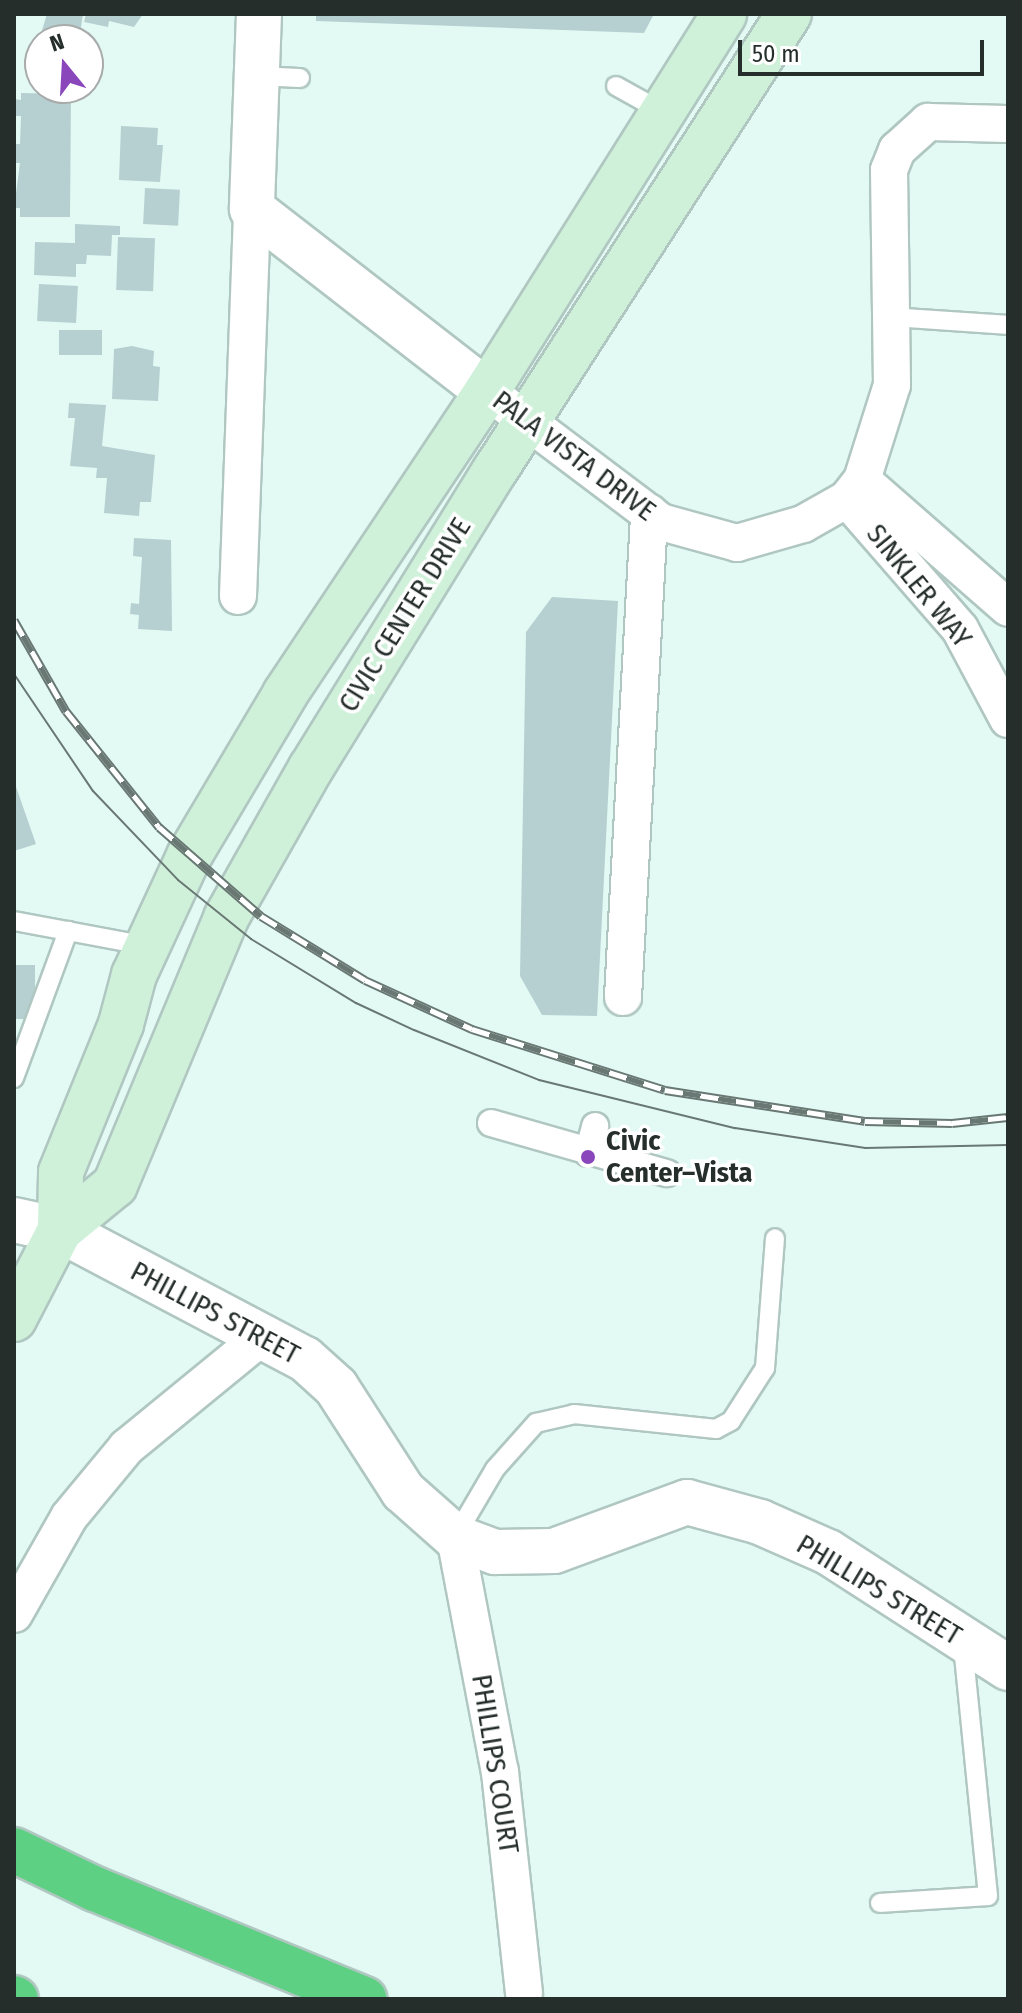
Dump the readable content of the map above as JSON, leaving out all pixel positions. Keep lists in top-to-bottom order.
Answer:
{
  "streets": {
    "main road": ["CIVIC CENTER DRIVE"],
    "street": [
      "PALA VISTA DRIVE",
      "SINKLER WAY",
      "PHILLIPS STREET",
      "PHILLIPS COURT"
    ]
  },
  "crossings": [
    ["PALA VISTA DRIVE", "SINKLER WAY"],
    ["PALA VISTA DRIVE", "CIVIC CENTER DRIVE"],
    ["CIVIC CENTER DRIVE", "PHILLIPS STREET"],
    ["PHILLIPS STREET", "PHILLIPS COURT"]
  ],
  "places": ["Civic Center–Vista"],
  "scale_bar": "50 m",
  "north": "top"
}
